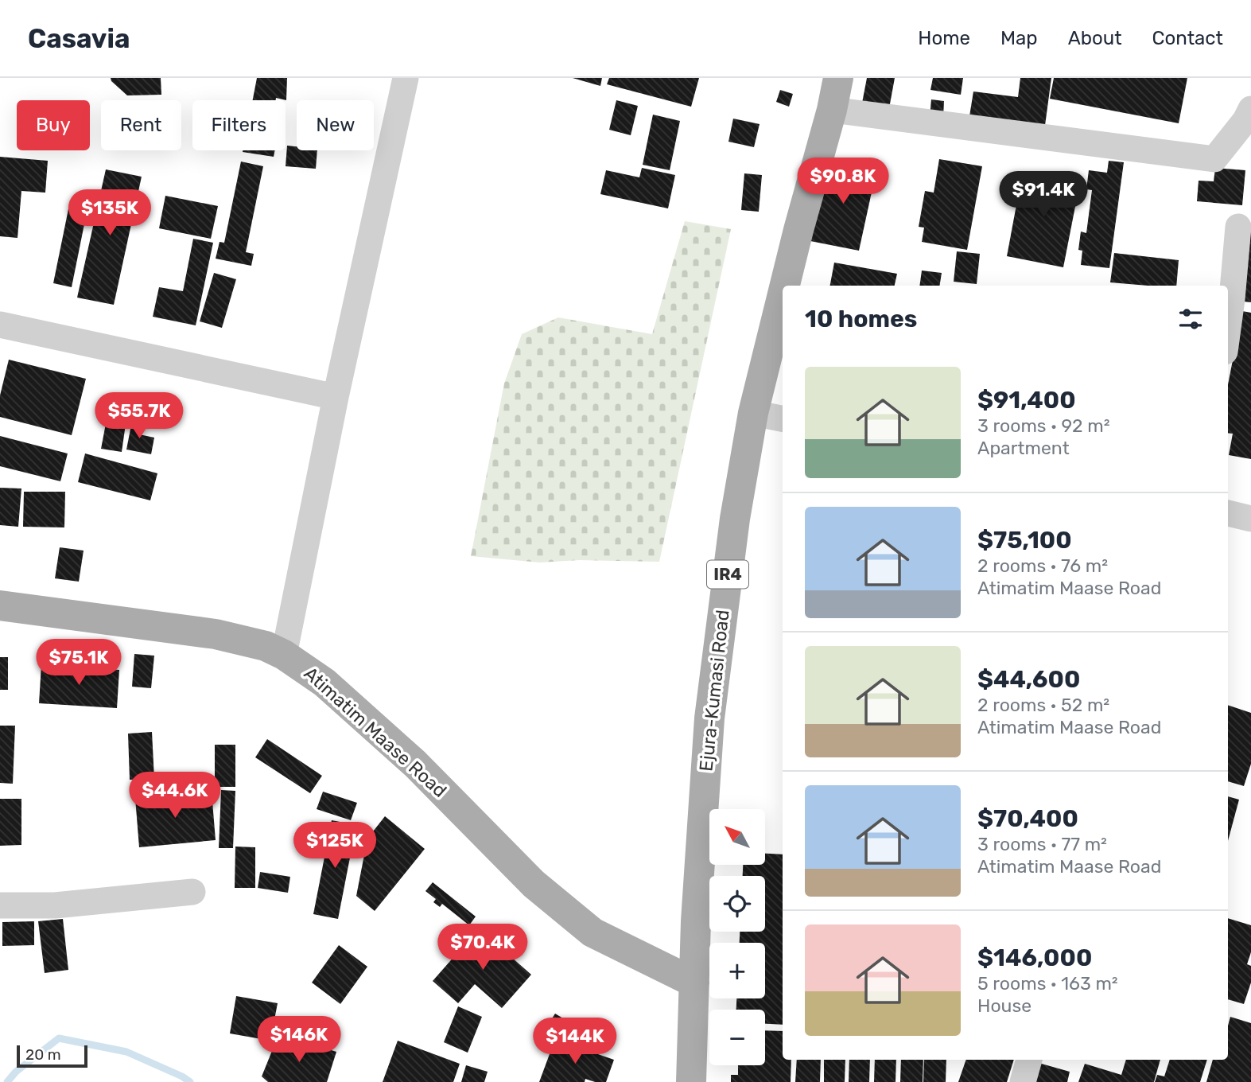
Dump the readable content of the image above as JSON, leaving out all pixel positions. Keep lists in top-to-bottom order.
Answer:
{
  "streets": {
    "main road": ["IR4", "Ejura-Kumasi Road", "Atimatim Maase Road"]
  },
  "crossings": [
    ["Ejura-Kumasi Road", "Atimatim Maase Road"]
  ],
  "scale_bar": "20 m",
  "north": "top left",
  "page": {
    "header": "Casavia",
    "nav": [
      "Home",
      "Map",
      "About",
      "Contact"
    ],
    "chip": [
      "Buy",
      "Rent",
      "Filters",
      "New"
    ],
    "price": [
      "$90.8K",
      "$91.4K",
      "$135K",
      "$55.7K",
      "$75.1K",
      "$44.6K",
      "$125K",
      "$70.4K",
      "$146K",
      "$144K"
    ],
    "heading": "10 homes",
    "list": [
      {
        "name": "$91,400",
        "note": "3 rooms · 92 m² · Apartment"
      },
      {
        "name": "$75,100",
        "note": "2 rooms · 76 m² · Atimatim Maase Road"
      },
      {
        "name": "$44,600",
        "note": "2 rooms · 52 m² · Atimatim Maase Road"
      },
      {
        "name": "$70,400",
        "note": "3 rooms · 77 m² · Atimatim Maase Road"
      },
      {
        "name": "$146,000",
        "note": "5 rooms · 163 m² · House"
      }
    ],
    "map_buttons": ["+", "−"],
    "scale": "20 m"
  }
}
